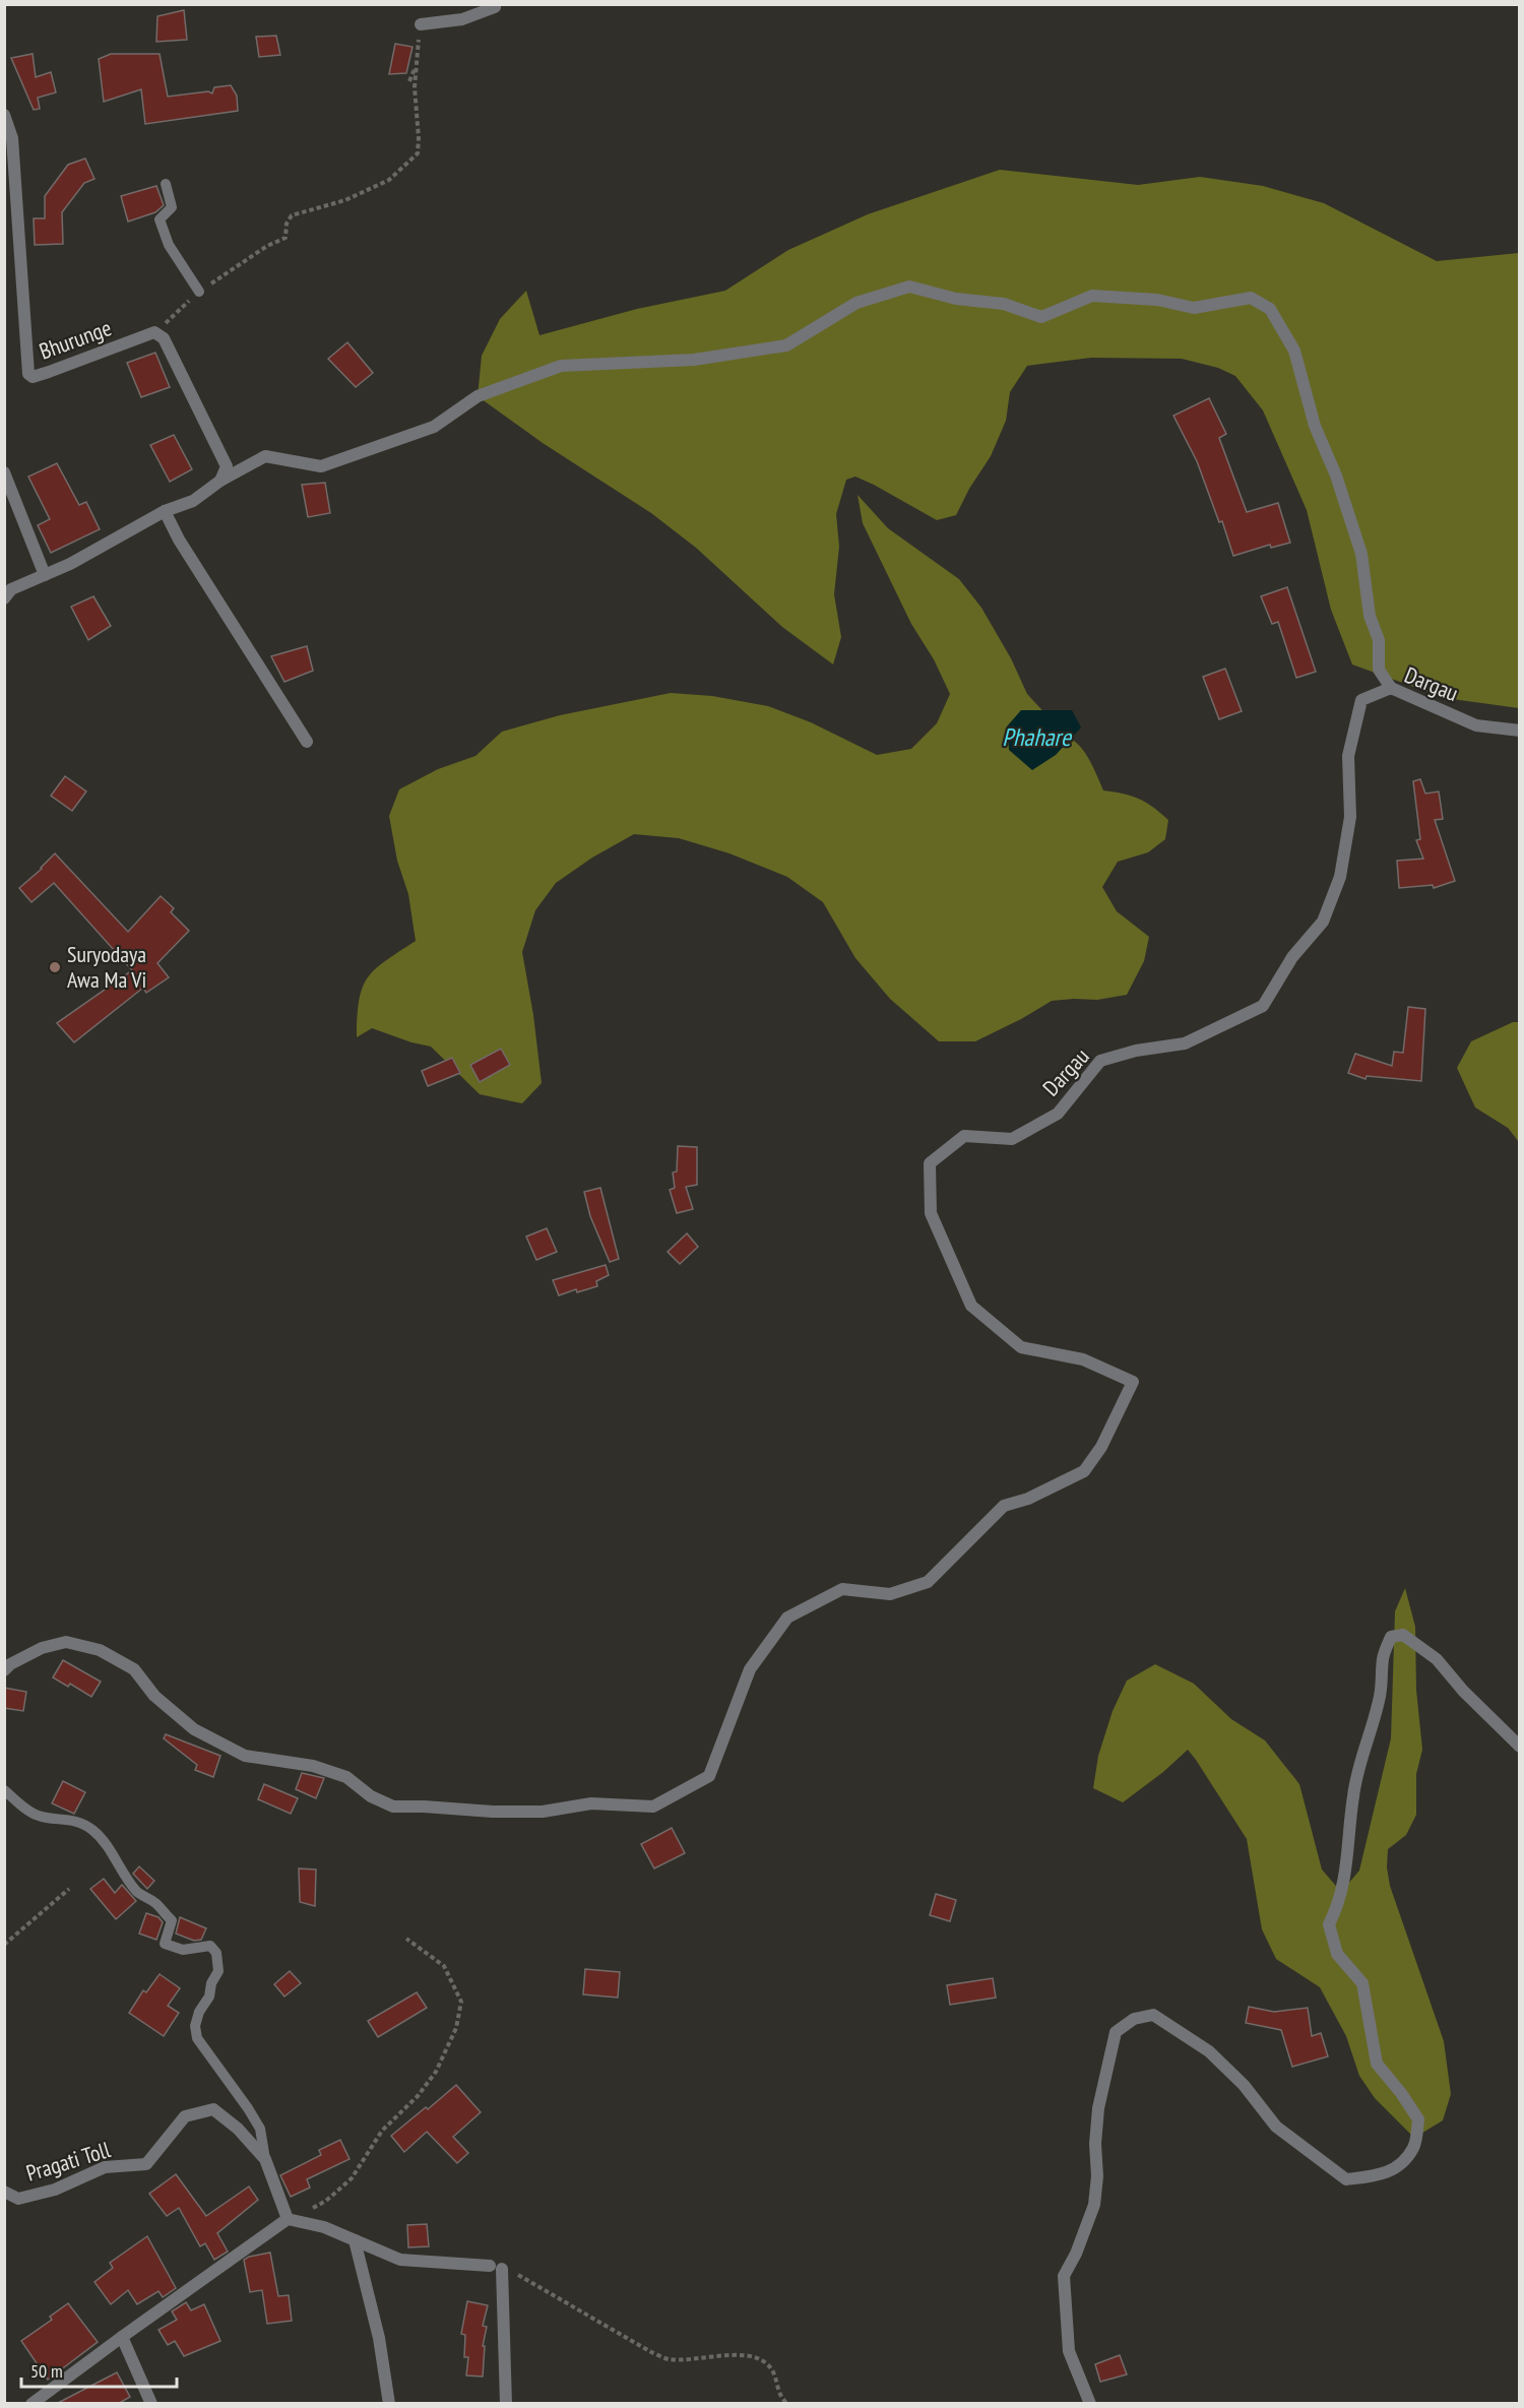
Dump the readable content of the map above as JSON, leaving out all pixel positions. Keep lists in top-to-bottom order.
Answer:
{
  "streets": {
    "street": ["Bhurunge", "Dargau", "Pragati Toll"]
  },
  "water": ["Phahare"],
  "places": ["Suryodaya Awa Ma Vi"],
  "scale_bar": "50 m"
}
